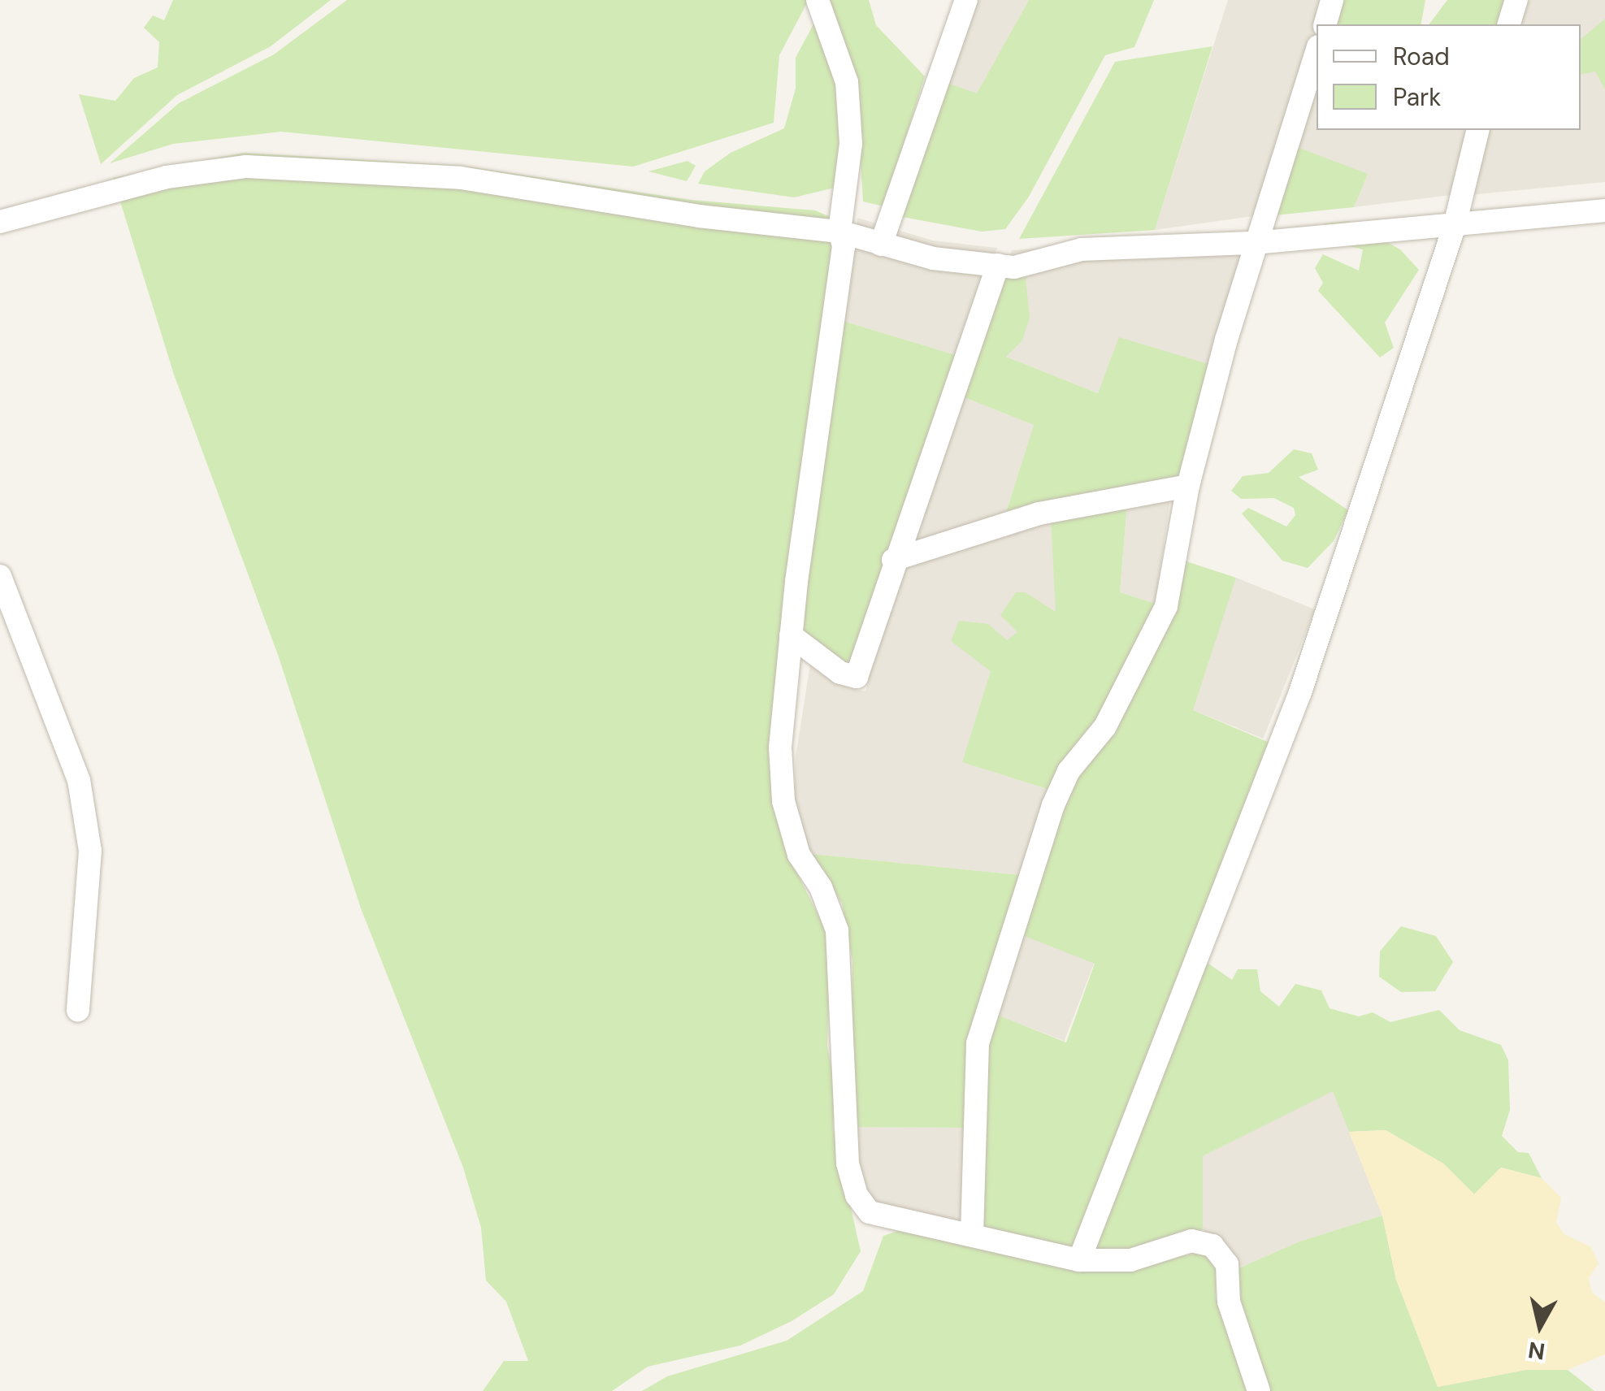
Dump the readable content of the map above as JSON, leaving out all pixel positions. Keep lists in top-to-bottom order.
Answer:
{
  "legend": ["Road", "Park"],
  "north": "bottom"
}
